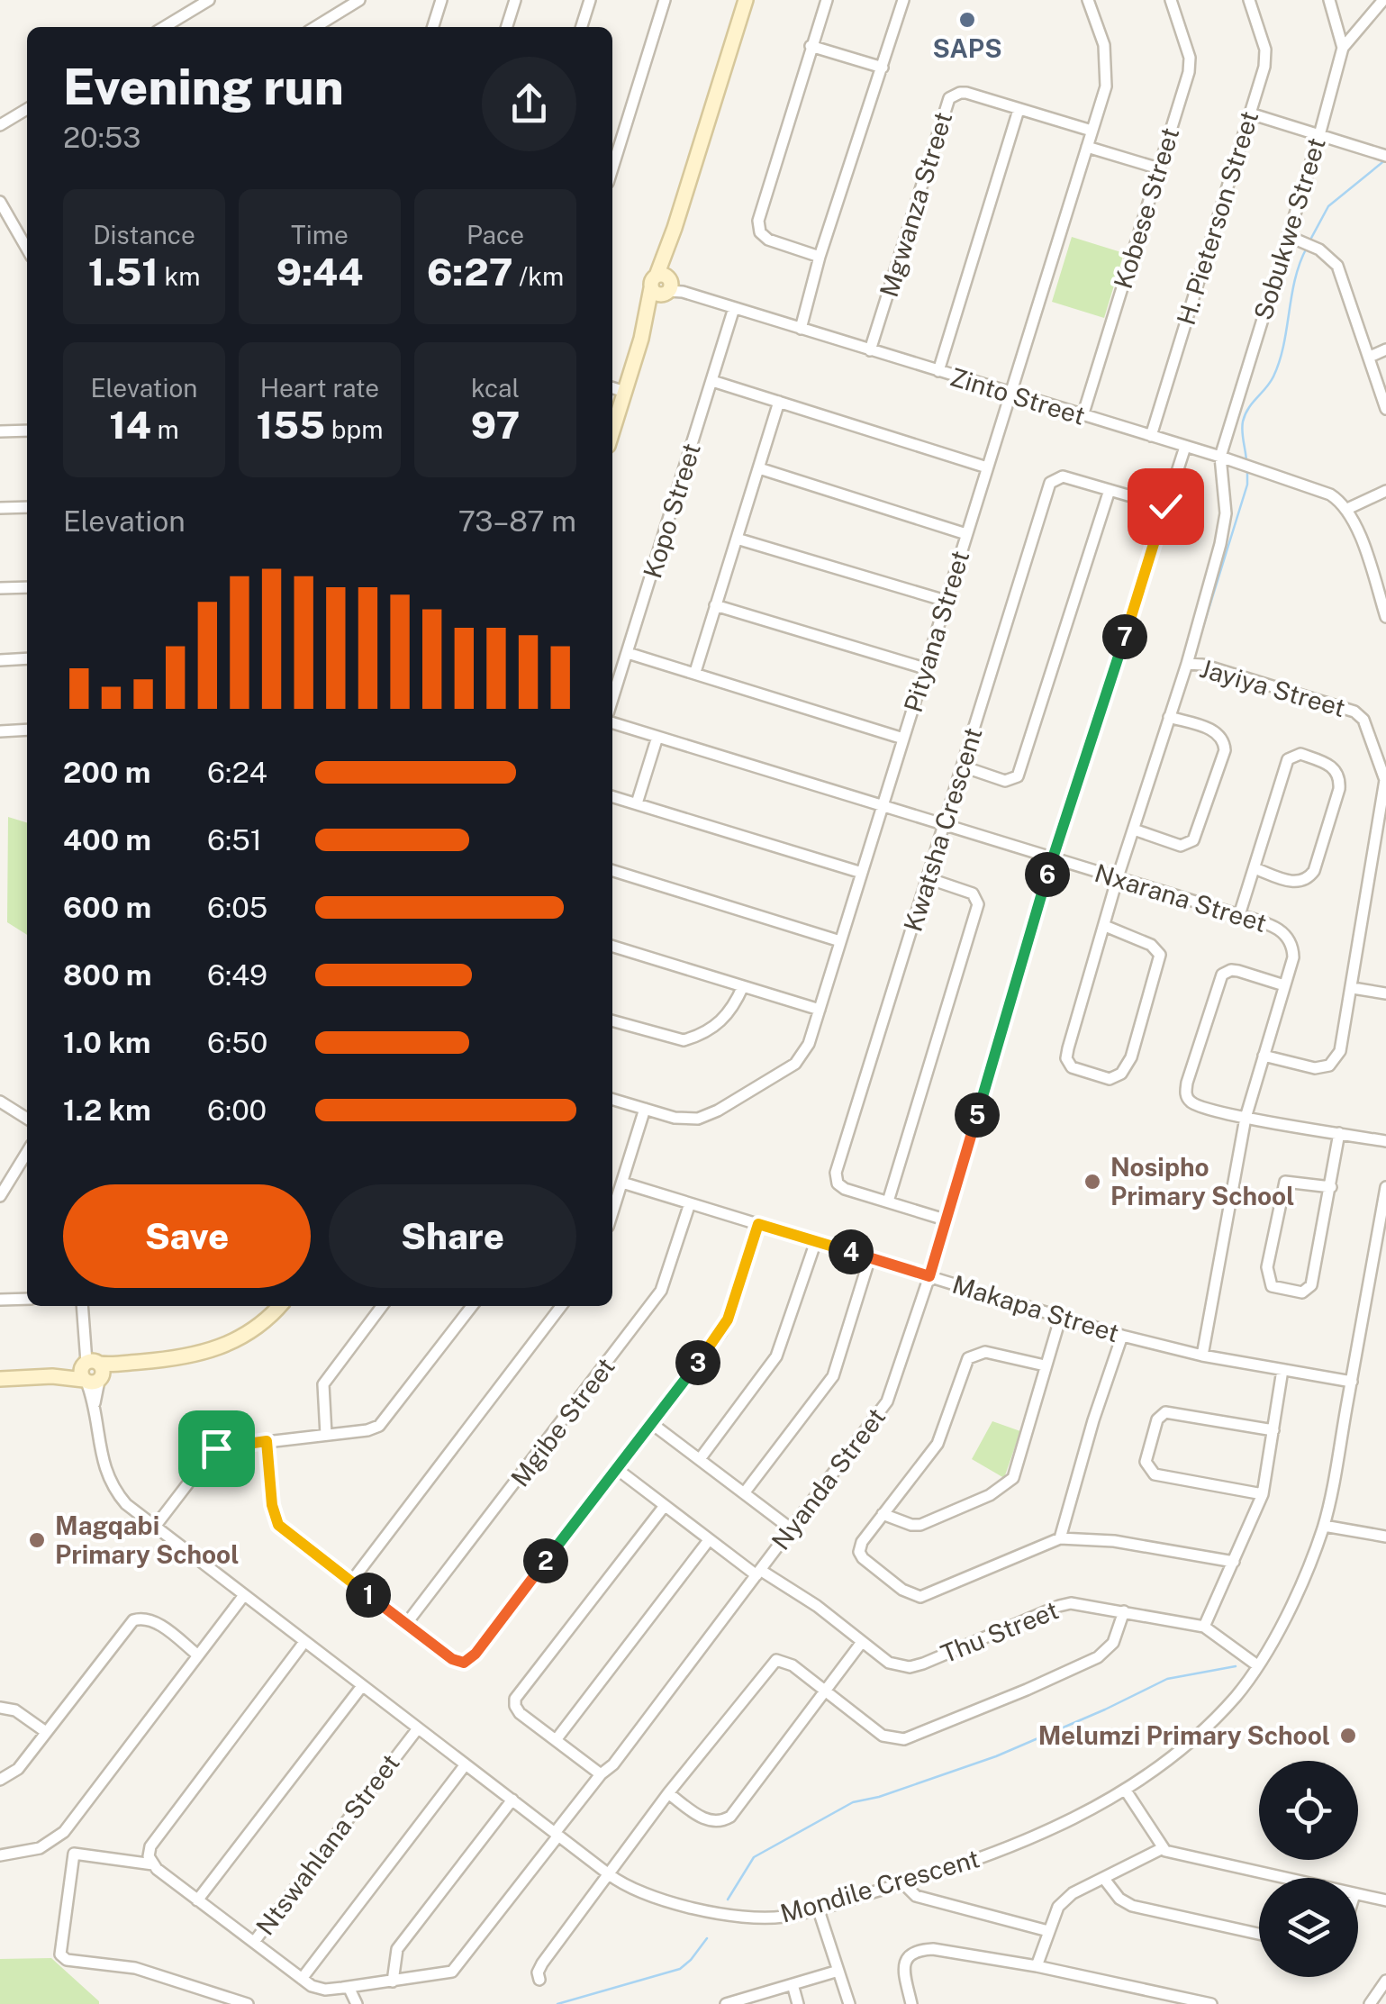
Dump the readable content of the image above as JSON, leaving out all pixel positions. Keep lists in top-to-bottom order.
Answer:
{
  "streets": {
    "street": [
      "Mgwanza Street",
      "Kobese Street",
      "H. Pieterson Street",
      "Sobukwe Street",
      "Zinto Street",
      "Kopo Street",
      "Pityana Street",
      "Jayiya Street",
      "Kwatsha Crescent",
      "Nxarana Street",
      "Makapa Street",
      "Mgibe Street",
      "Nyanda Street",
      "Thu Street",
      "Ntswahlana Street",
      "Mondile Crescent"
    ]
  },
  "crossings": [
    ["Mgwanza Street", "Zinto Street"],
    ["Mgwanza Street", "Pityana Street"],
    ["Kobese Street", "Zinto Street"],
    ["H. Pieterson Street", "Zinto Street"],
    ["Sobukwe Street", "Zinto Street"],
    ["Sobukwe Street", "Jayiya Street"],
    ["Zinto Street", "Kopo Street"],
    ["Zinto Street", "Pityana Street"],
    ["Zinto Street", "Jayiya Street"],
    ["Zinto Street", "Nyanda Street"],
    ["Pityana Street", "Nxarana Street"],
    ["Jayiya Street", "Nxarana Street"],
    ["Kwatsha Crescent", "Nxarana Street"],
    ["Kwatsha Crescent", "Nyanda Street"],
    ["Nxarana Street", "Makapa Street"],
    ["Nxarana Street", "Nyanda Street"],
    ["Makapa Street", "Mgibe Street"],
    ["Makapa Street", "Nyanda Street"],
    ["Makapa Street", "Mondile Crescent"],
    ["Nyanda Street", "Thu Street"],
    ["Nyanda Street", "Mondile Crescent"],
    ["Thu Street", "Mondile Crescent"],
    ["Ntswahlana Street", "Mondile Crescent"]
  ],
  "places": [
    "SAPS",
    "Nosipho Primary School",
    "Magqabi Primary School",
    "Melumzi Primary School"
  ],
  "page": {
    "heading": ["Evening run", "20:53"],
    "stats": [
      ["Distance", "1.51 km"],
      ["Time", "9:44"],
      ["Pace", "6:27 /km"],
      ["Elevation", "14 m"],
      ["Heart rate", "155 bpm"],
      ["kcal", "97"]
    ],
    "chart": ["Elevation", "73–87 m"],
    "pins": [
      "7",
      "6",
      "5",
      "4",
      "3",
      "2",
      "1"
    ],
    "list": [
      {
        "name": "200 m",
        "note": "6:24"
      },
      {
        "name": "400 m",
        "note": "6:51"
      },
      {
        "name": "600 m",
        "note": "6:05"
      },
      {
        "name": "800 m",
        "note": "6:49"
      },
      {
        "name": "1.0 km",
        "note": "6:50"
      },
      {
        "name": "1.2 km",
        "note": "6:00"
      }
    ],
    "buttons": ["Save", "Share"]
  }
}
